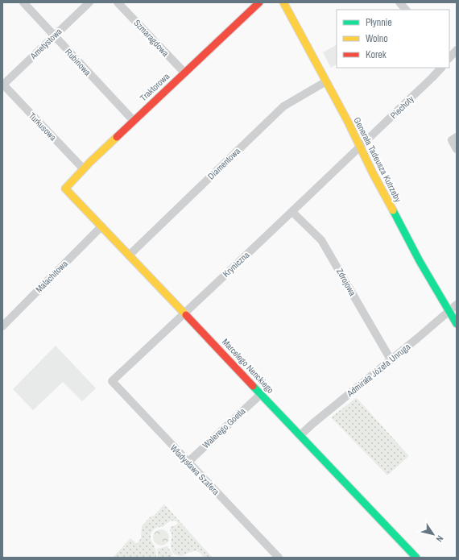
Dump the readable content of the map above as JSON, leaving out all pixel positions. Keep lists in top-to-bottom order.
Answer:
{
  "streets": {
    "street": [
      "Szmaragdowa",
      "Ametystowa",
      "Rubinowa",
      "Traktorowa",
      "Piechoty",
      "Turkusowa",
      "Generała Tadeusza Kutrzeby",
      "Diamentowa",
      "Kryniczna",
      "Malachitowa",
      "Zdrojowa",
      "Marcelego Nenckiego",
      "Admirała Józefa Unruga",
      "Walerego Goetla",
      "Władysława Szafera"
    ]
  },
  "crossings": [
    ["Szmaragdowa", "Traktorowa"],
    ["Ametystowa", "Rubinowa"],
    ["Ametystowa", "Turkusowa"],
    ["Rubinowa", "Traktorowa"],
    ["Traktorowa", "Turkusowa"],
    ["Traktorowa", "Marcelego Nenckiego"],
    ["Piechoty", "Generała Tadeusza Kutrzeby"],
    ["Piechoty", "Kryniczna"],
    ["Generała Tadeusza Kutrzeby", "Diamentowa"],
    ["Generała Tadeusza Kutrzeby", "Kryniczna"],
    ["Generała Tadeusza Kutrzeby", "Admirała Józefa Unruga"],
    ["Diamentowa", "Marcelego Nenckiego"],
    ["Kryniczna", "Zdrojowa"],
    ["Kryniczna", "Marcelego Nenckiego"],
    ["Kryniczna", "Władysława Szafera"],
    ["Malachitowa", "Marcelego Nenckiego"],
    ["Zdrojowa", "Admirała Józefa Unruga"],
    ["Marcelego Nenckiego", "Admirała Józefa Unruga"],
    ["Marcelego Nenckiego", "Walerego Goetla"],
    ["Walerego Goetla", "Władysława Szafera"]
  ],
  "legend": ["Płynnie", "Wolno", "Korek"],
  "north": "bottom right"
}
